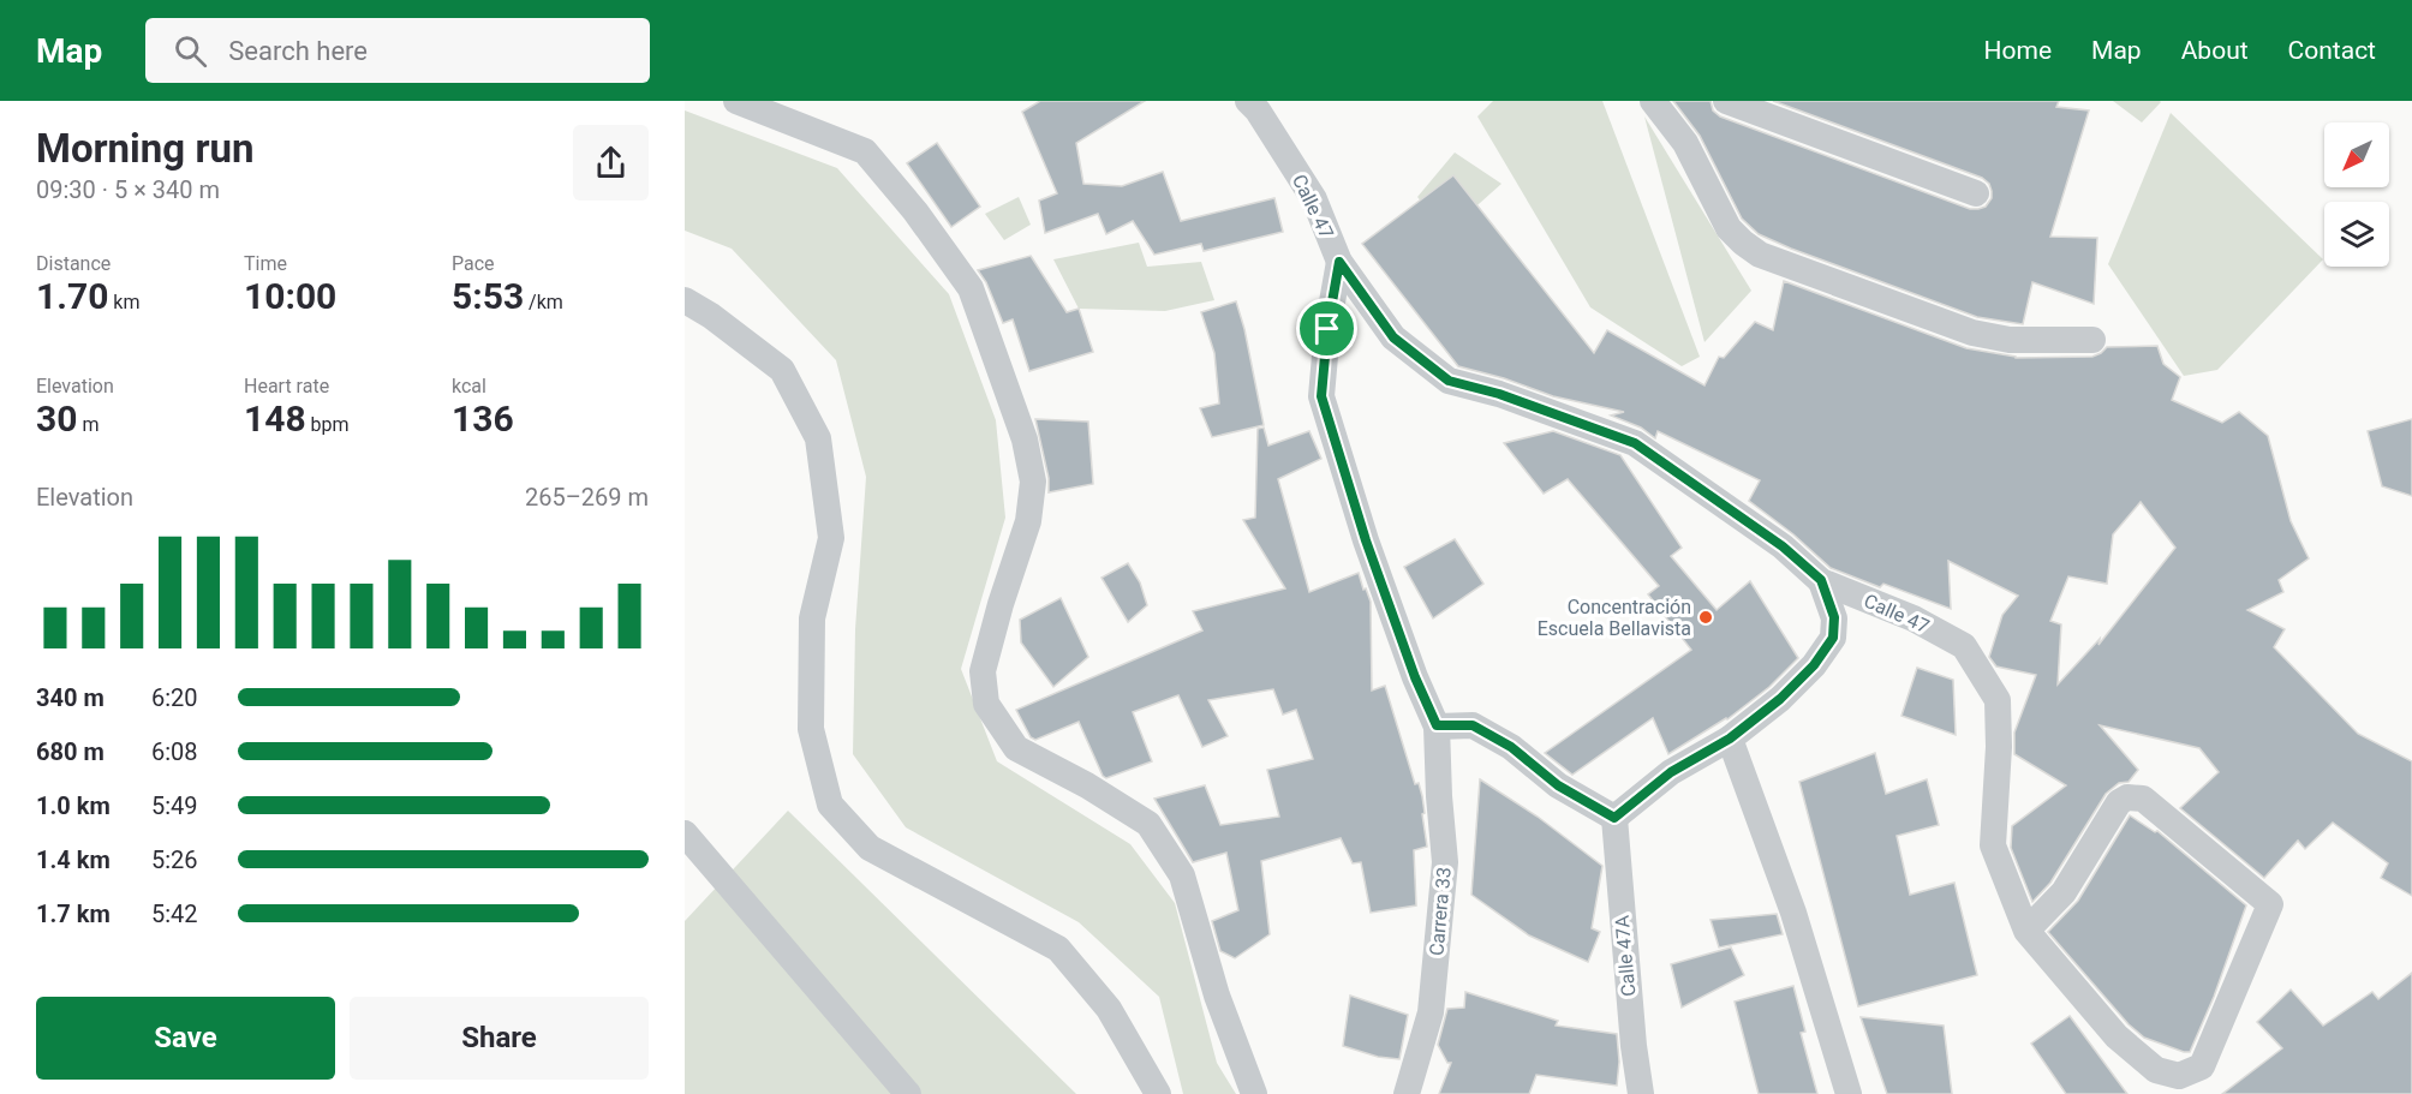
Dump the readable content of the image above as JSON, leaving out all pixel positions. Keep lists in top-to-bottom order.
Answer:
{
  "streets": {
    "street": ["Calle 47", "Carrera 33", "Calle 47A"]
  },
  "places": ["Concentración Escuela Bellavista"],
  "north": "bottom left",
  "page": {
    "header": "Map",
    "search": "Search here",
    "nav": [
      "Home",
      "Map",
      "About",
      "Contact"
    ],
    "heading": ["Morning run", "09:30 · 5 × 340 m"],
    "stats": [
      ["Distance", "1.70 km"],
      ["Time", "10:00"],
      ["Pace", "5:53 /km"],
      ["Elevation", "30 m"],
      ["Heart rate", "148 bpm"],
      ["kcal", "136"]
    ],
    "chart": ["Elevation", "265–269 m"],
    "list": [
      {
        "name": "340 m",
        "note": "6:20"
      },
      {
        "name": "680 m",
        "note": "6:08"
      },
      {
        "name": "1.0 km",
        "note": "5:49"
      },
      {
        "name": "1.4 km",
        "note": "5:26"
      },
      {
        "name": "1.7 km",
        "note": "5:42"
      }
    ],
    "buttons": ["Save", "Share"]
  }
}
